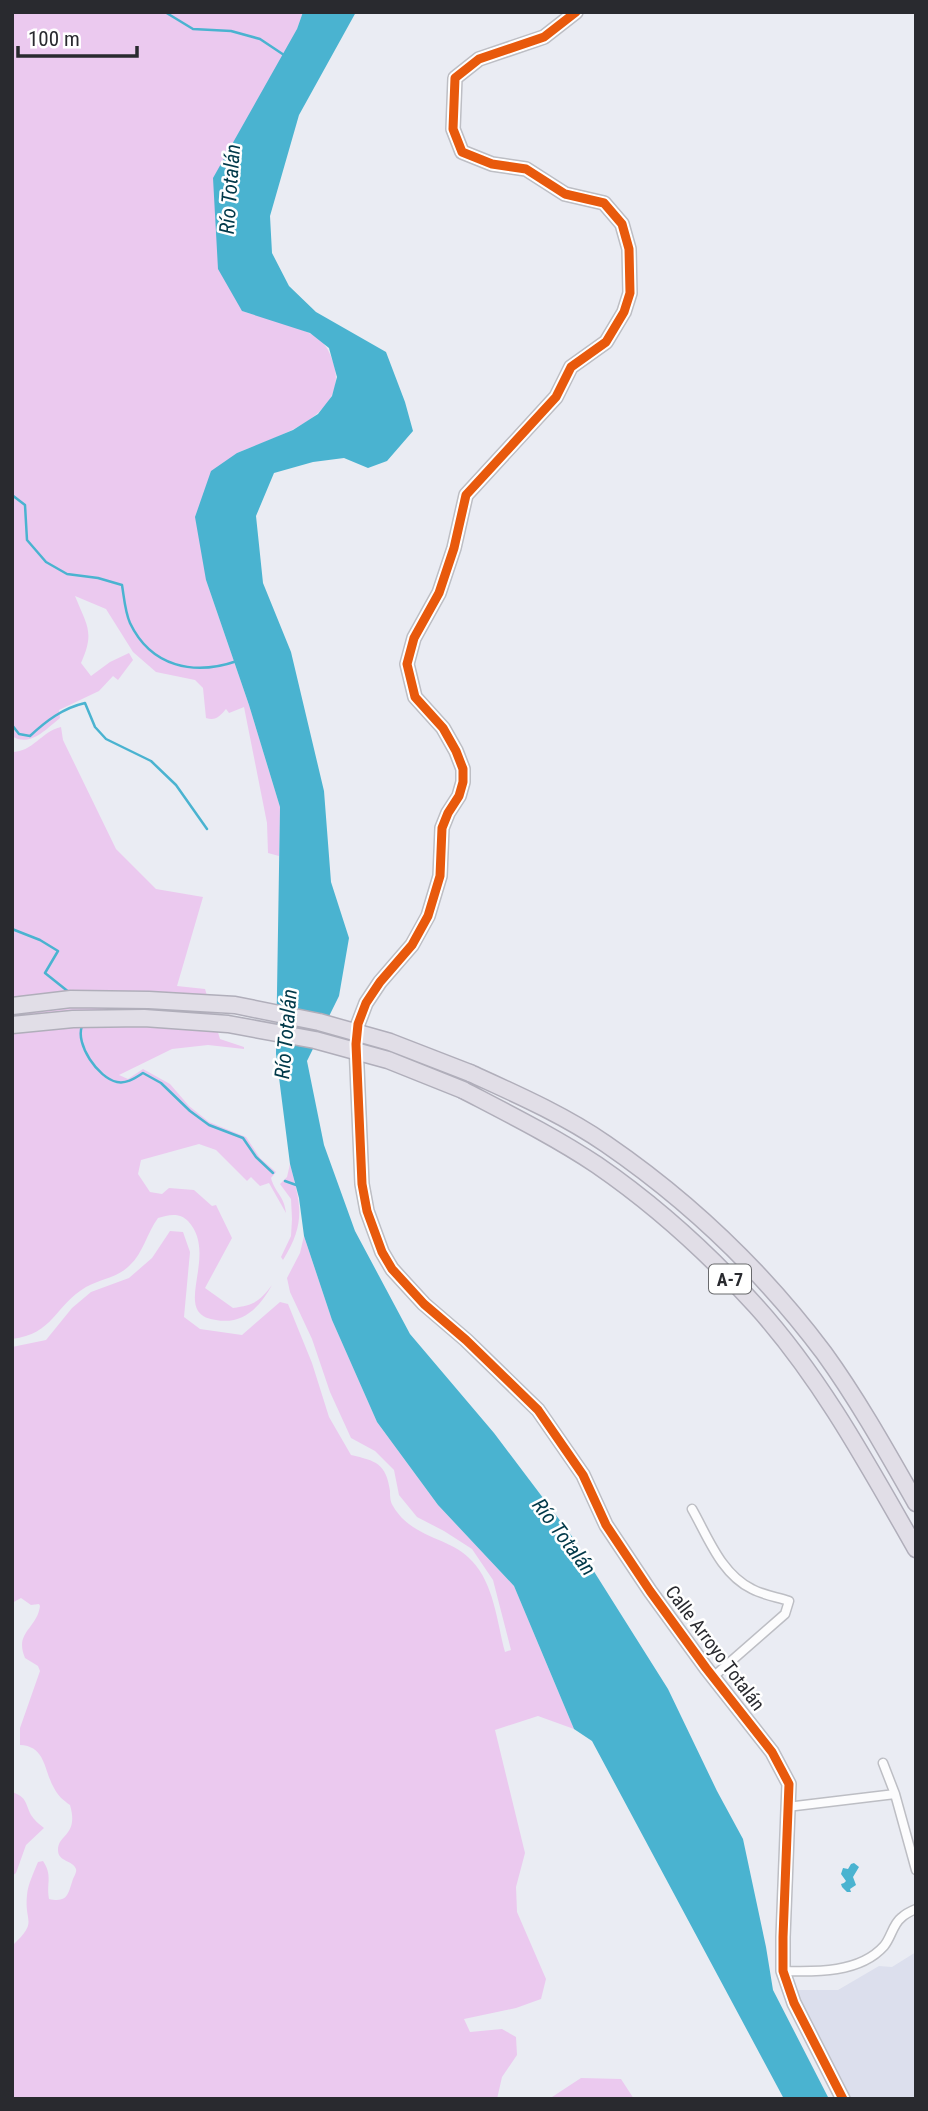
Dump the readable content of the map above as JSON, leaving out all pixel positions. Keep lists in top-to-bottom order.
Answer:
{
  "streets": {
    "highway": ["A-7"],
    "street": ["Calle Arroyo Totalán"]
  },
  "water": ["Río Totalán"],
  "scale_bar": "100 m"
}
